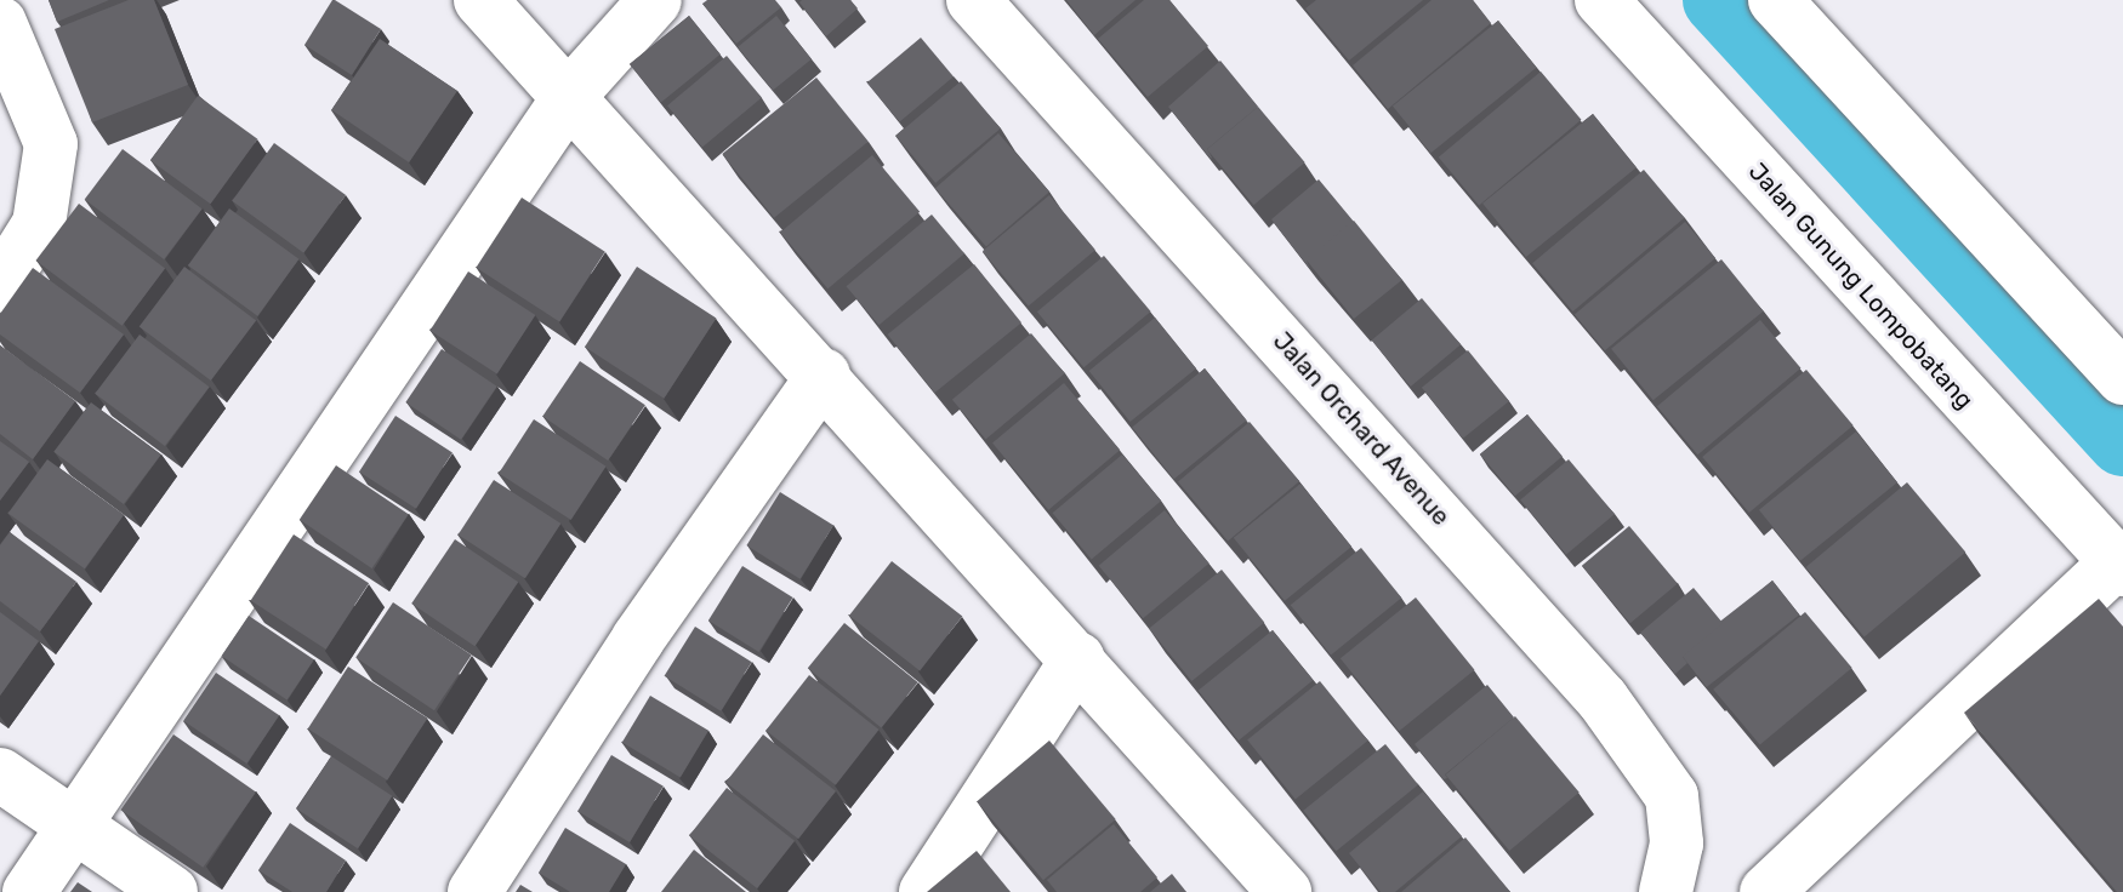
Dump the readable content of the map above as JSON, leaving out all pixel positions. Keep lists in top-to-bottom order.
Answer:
{
  "streets": {
    "street": ["Jalan Gunung Lompobatang", "Jalan Orchard Avenue"]
  }
}
